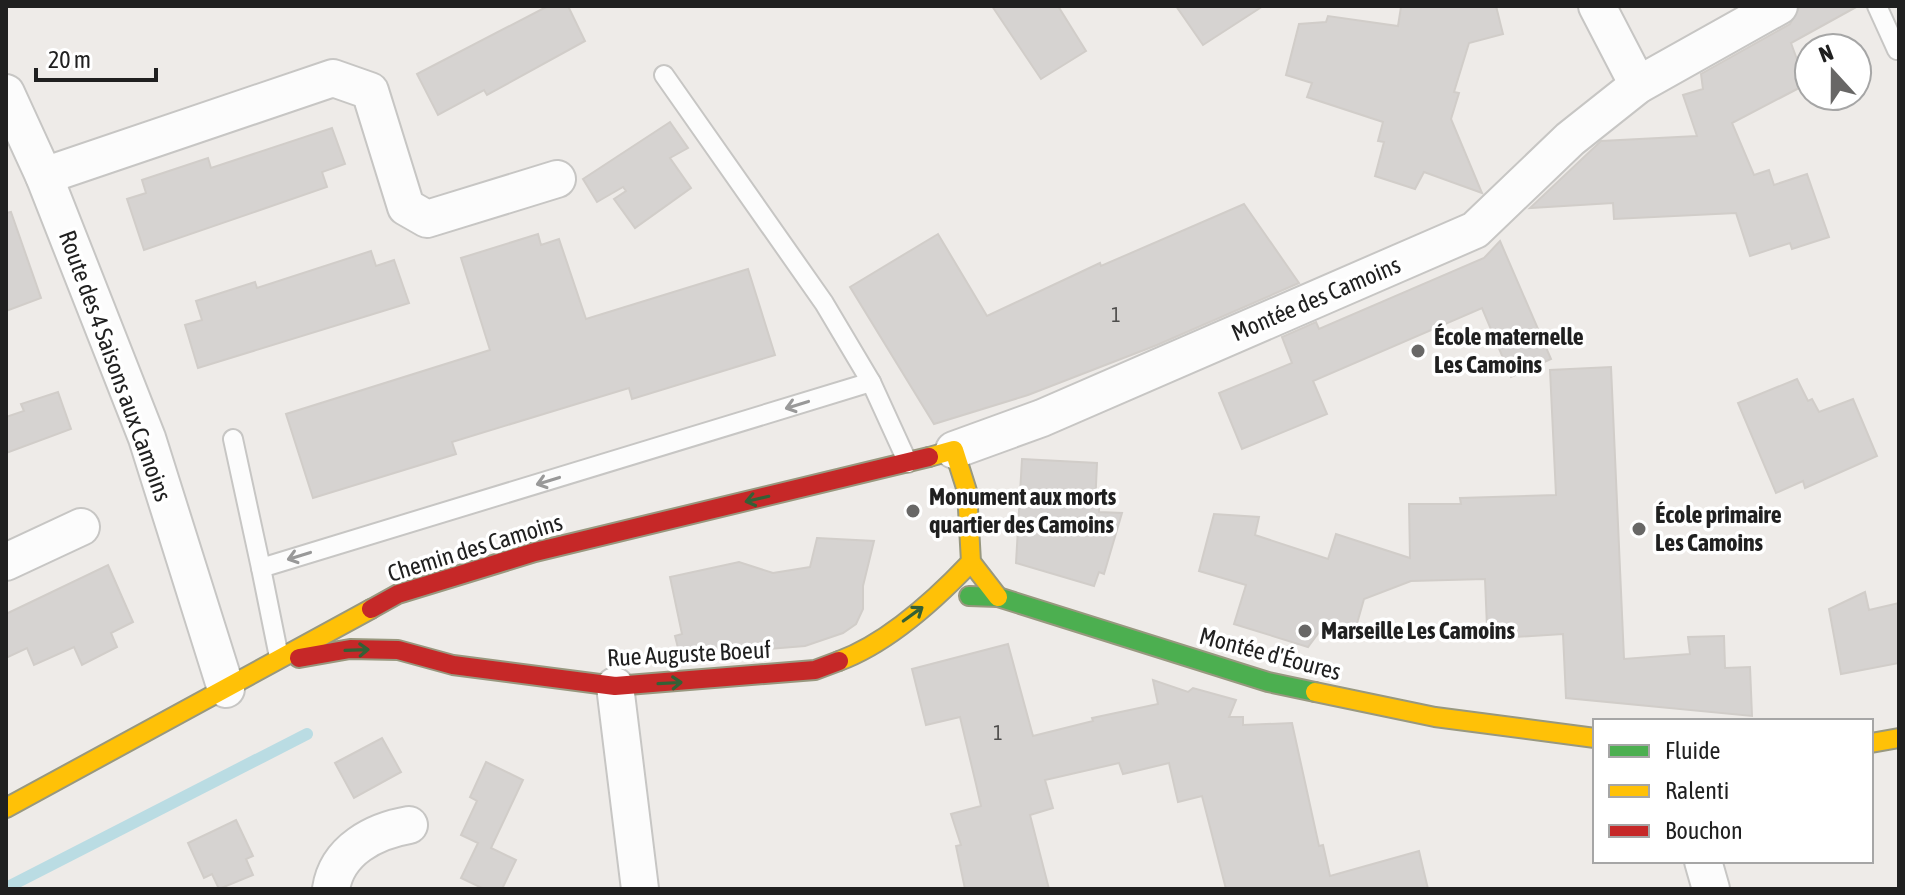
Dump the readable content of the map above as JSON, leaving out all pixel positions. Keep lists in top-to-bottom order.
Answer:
{
  "streets": {
    "street": [
      "Montée des Camoins",
      "Route des 4 Saisons aux Camoins",
      "Chemin des Camoins",
      "Rue Auguste Boeuf",
      "Montée d'Éoures"
    ]
  },
  "crossings": [
    ["Montée des Camoins", "Chemin des Camoins"],
    ["Route des 4 Saisons aux Camoins", "Chemin des Camoins"],
    ["Chemin des Camoins", "Rue Auguste Boeuf"],
    ["Rue Auguste Boeuf", "Montée d'Éoures"]
  ],
  "one_way": ["Chemin des Camoins", "Rue Auguste Boeuf"],
  "places": [
    "École maternelle Les Camoins",
    "Monument aux morts quartier des Camoins",
    "École primaire Les Camoins",
    "Marseille Les Camoins"
  ],
  "house_numbers": ["1", "1"],
  "legend": ["Fluide", "Ralenti", "Bouchon"],
  "scale_bar": "20 m",
  "north": "top"
}
